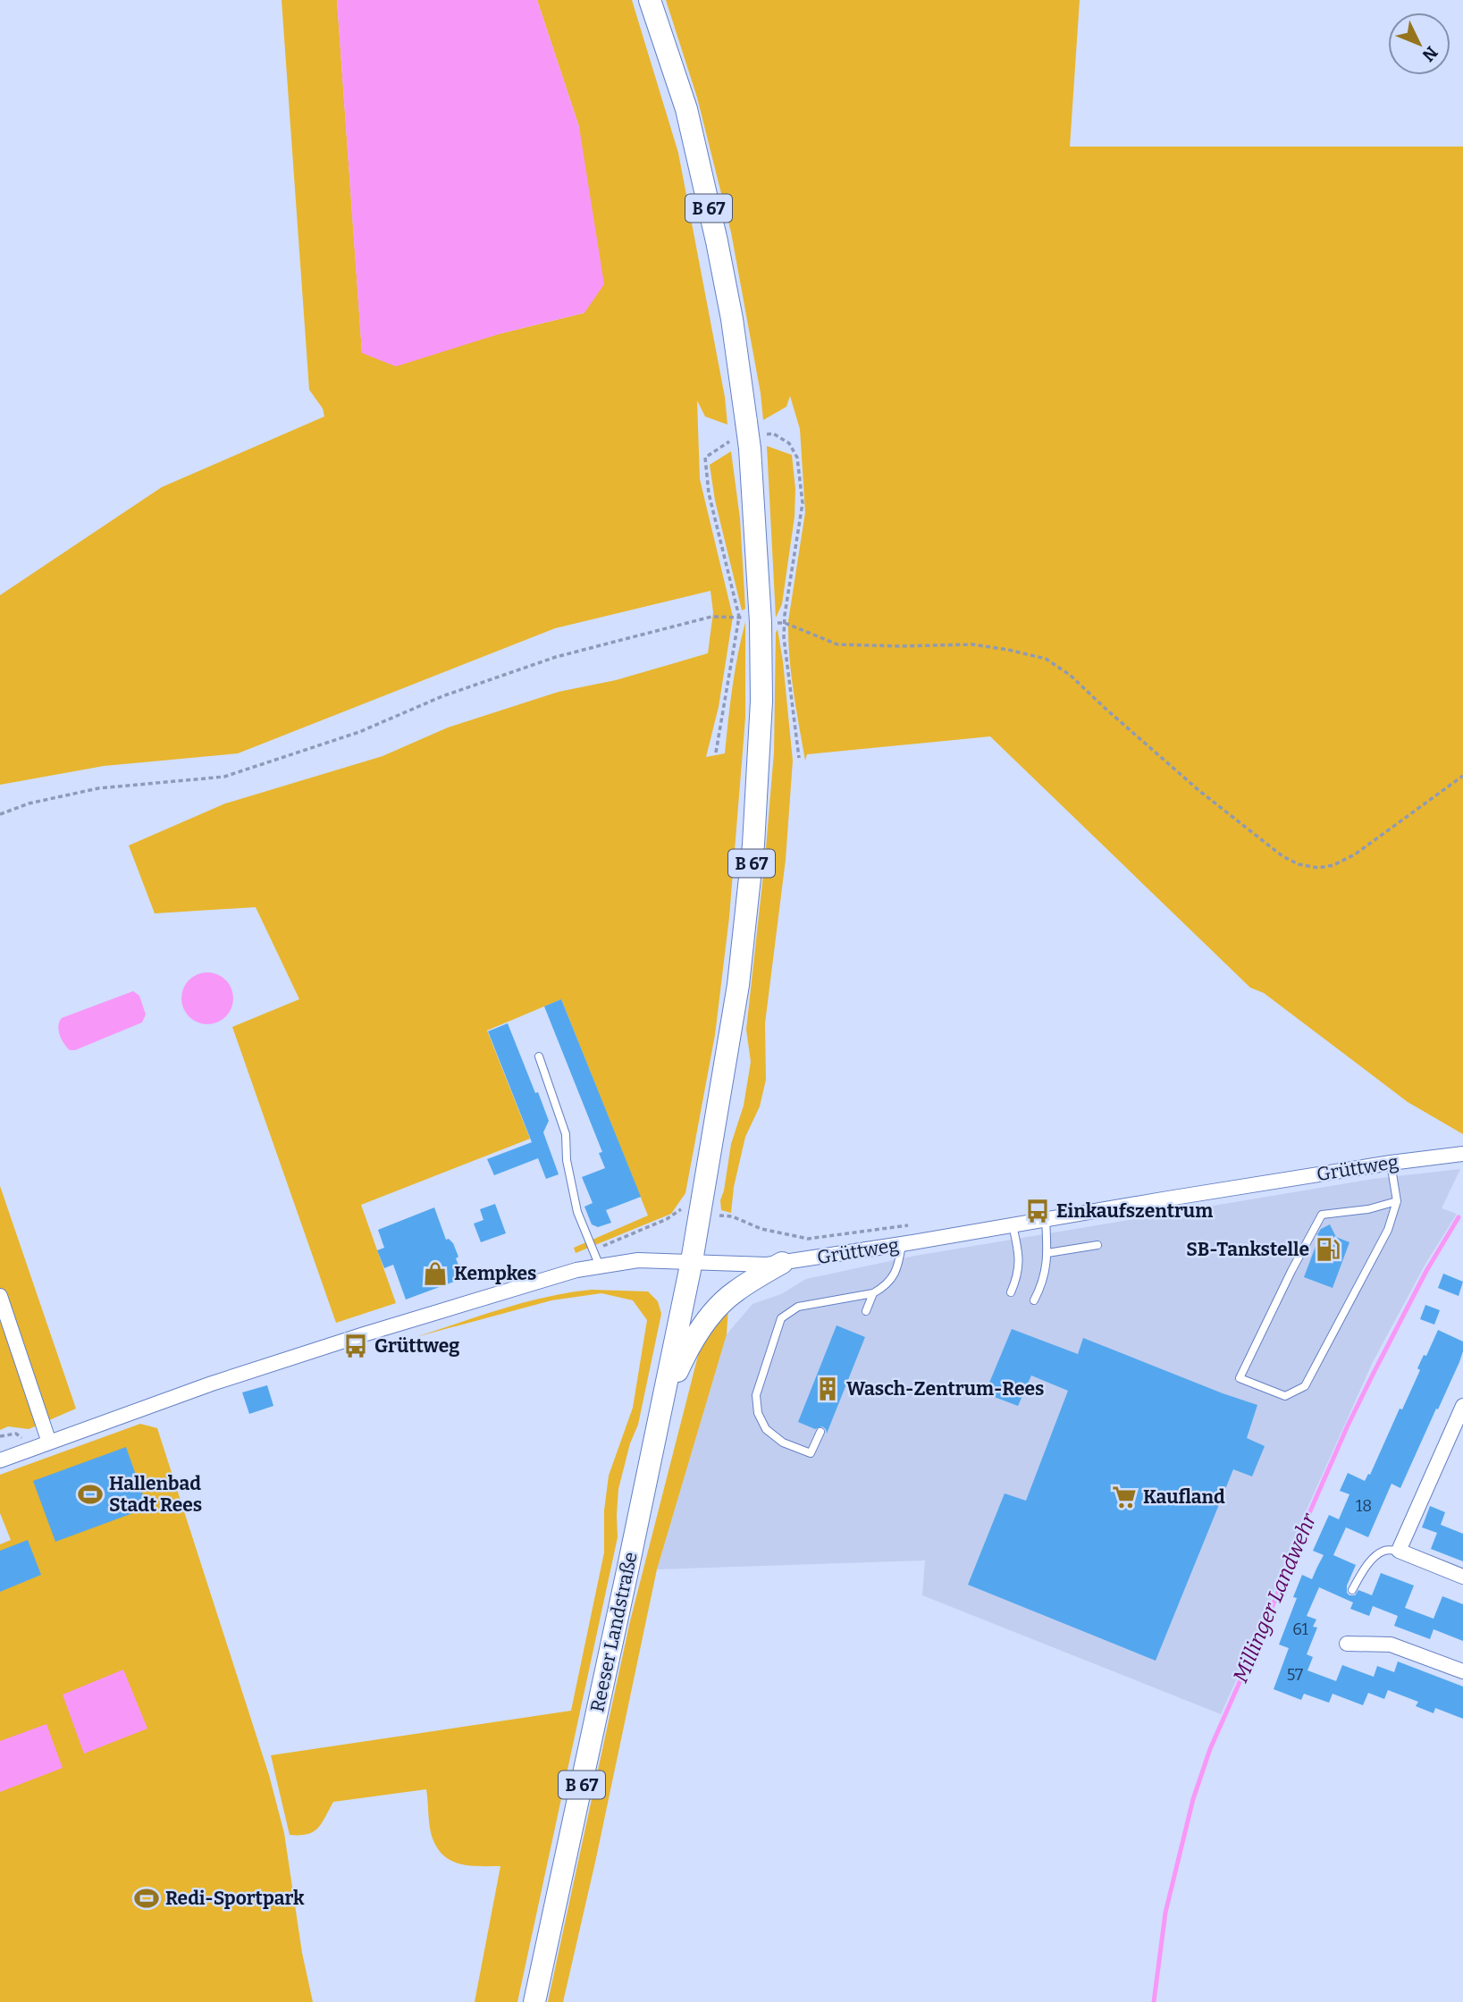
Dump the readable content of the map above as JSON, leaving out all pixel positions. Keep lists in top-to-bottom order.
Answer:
{
  "streets": {
    "main road": ["B 67", "Reeser Landstraße"],
    "street": ["Grüttweg"]
  },
  "crossings": [
    ["B 67", "Grüttweg"],
    ["B 67", "Reeser Landstraße"],
    ["Grüttweg", "Reeser Landstraße"]
  ],
  "water": ["Millinger Landwehr"],
  "places": {
    "bus stop": ["Einkaufszentrum", "Grüttweg"],
    "fuel station": ["SB-Tankstelle"],
    "shop": ["Kempkes"],
    "building": ["Wasch-Zentrum-Rees"],
    "sports": ["Hallenbad Stadt Rees", "Redi-Sportpark"],
    "supermarket": ["Kaufland"]
  },
  "house_numbers": ["18", "61", "57"],
  "north": "bottom right"
}
